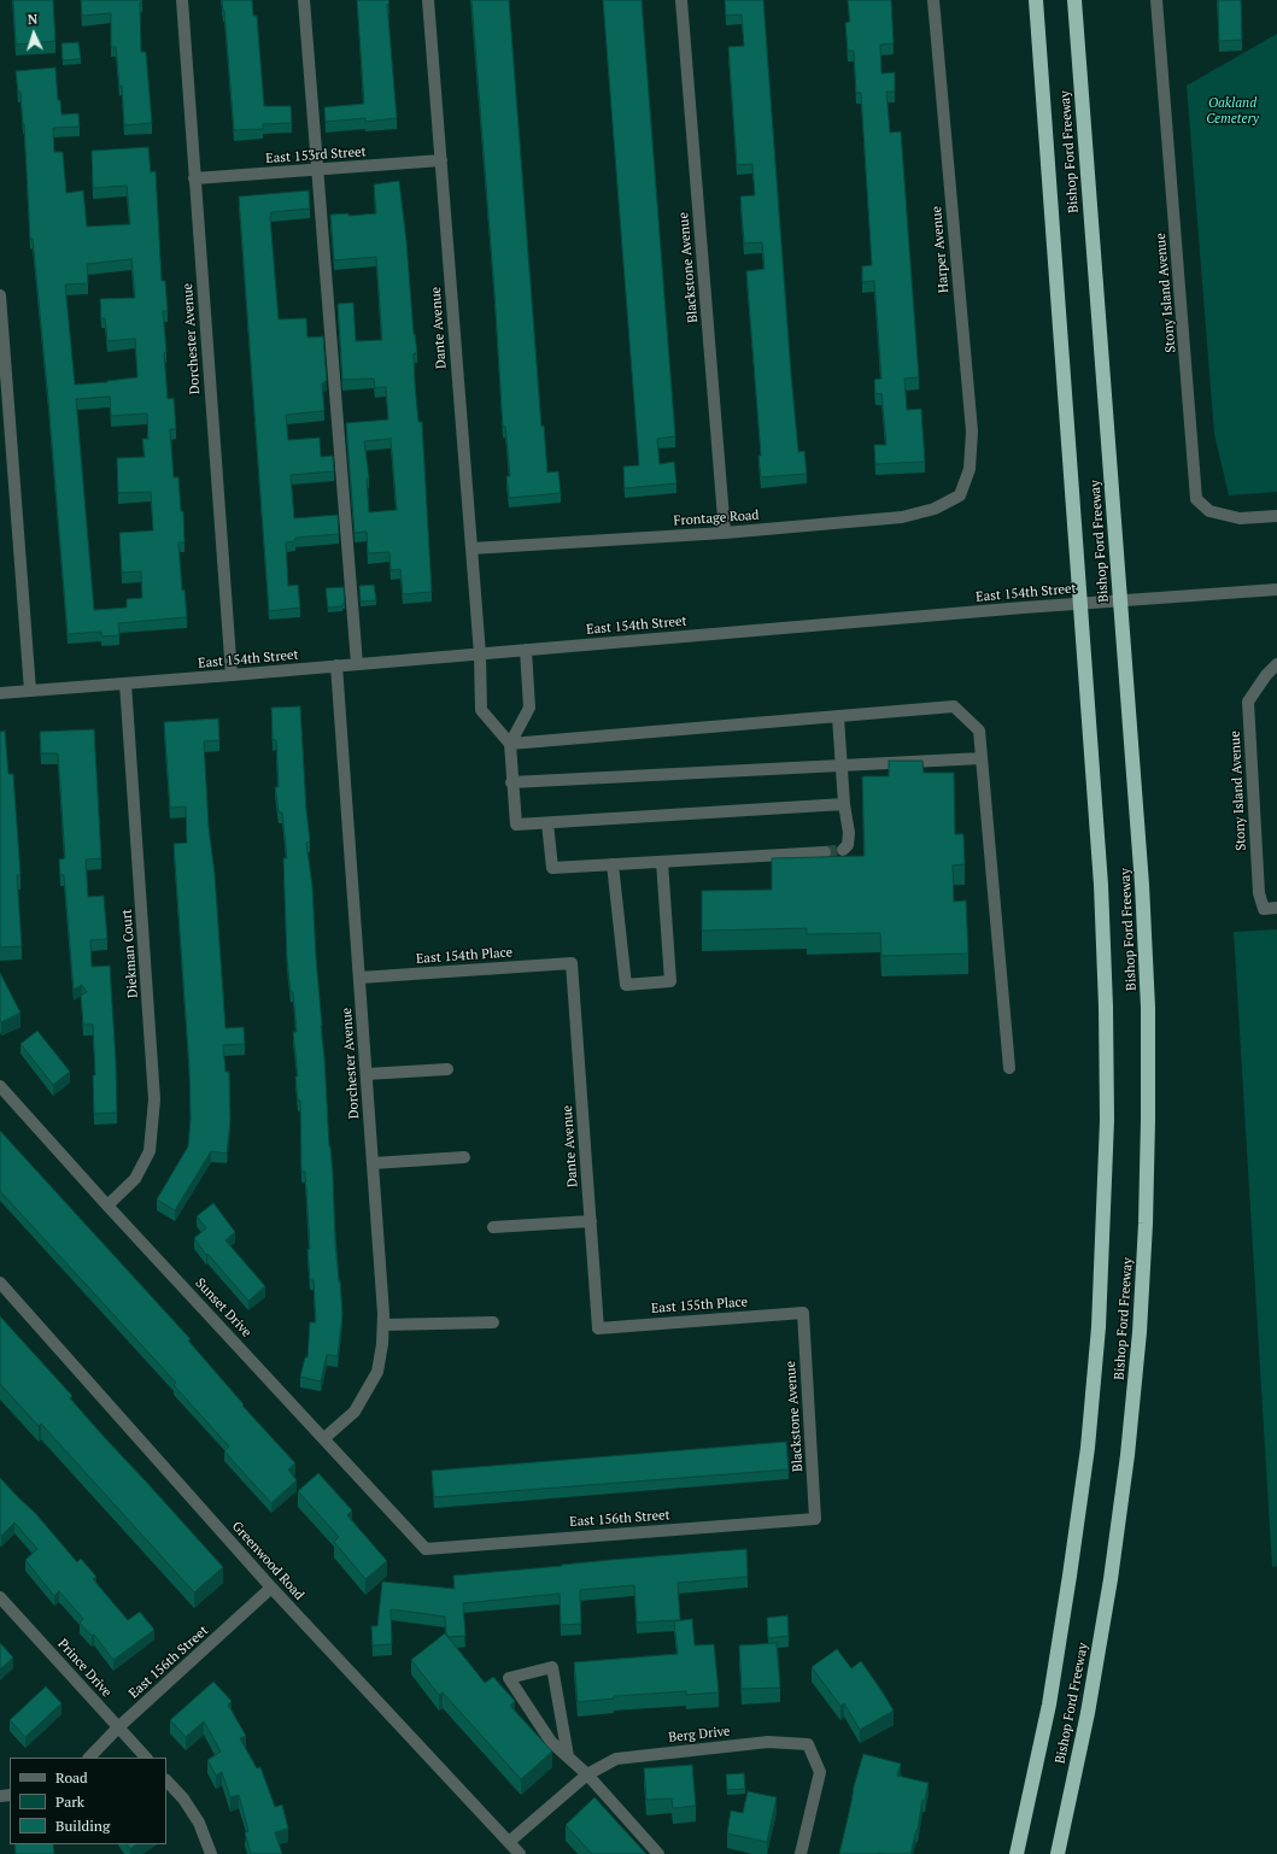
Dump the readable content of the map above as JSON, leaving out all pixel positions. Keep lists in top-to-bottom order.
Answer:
{
  "streets": {
    "highway": ["Bishop Ford Freeway"],
    "street": [
      "East 153rd Street",
      "Harper Avenue",
      "Blackstone Avenue",
      "Stony Island Avenue",
      "Dante Avenue",
      "Dorchester Avenue",
      "Frontage Road",
      "East 154th Street",
      "Diekman Court",
      "East 154th Place",
      "East 155th Place",
      "Sunset Drive",
      "East 156th Street",
      "Greenwood Road",
      "Prince Drive",
      "Berg Drive"
    ]
  },
  "crossings": [
    ["East 153rd Street", "Dante Avenue"],
    ["East 153rd Street", "Dorchester Avenue"],
    ["Harper Avenue", "Frontage Road"],
    ["Blackstone Avenue", "Frontage Road"],
    ["Blackstone Avenue", "East 155th Place"],
    ["Blackstone Avenue", "East 156th Street"],
    ["Dante Avenue", "Frontage Road"],
    ["Dante Avenue", "East 154th Street"],
    ["Dante Avenue", "East 154th Place"],
    ["Dante Avenue", "East 155th Place"],
    ["Dorchester Avenue", "East 154th Street"],
    ["Dorchester Avenue", "East 154th Place"],
    ["Dorchester Avenue", "Sunset Drive"],
    ["East 154th Street", "Diekman Court"],
    ["Diekman Court", "Sunset Drive"],
    ["Sunset Drive", "East 156th Street"],
    ["East 156th Street", "Greenwood Road"],
    ["East 156th Street", "Prince Drive"],
    ["Greenwood Road", "Berg Drive"]
  ],
  "parks": ["Oakland Cemetery"],
  "legend": ["Road", "Park", "Building"],
  "north": "top"
}
